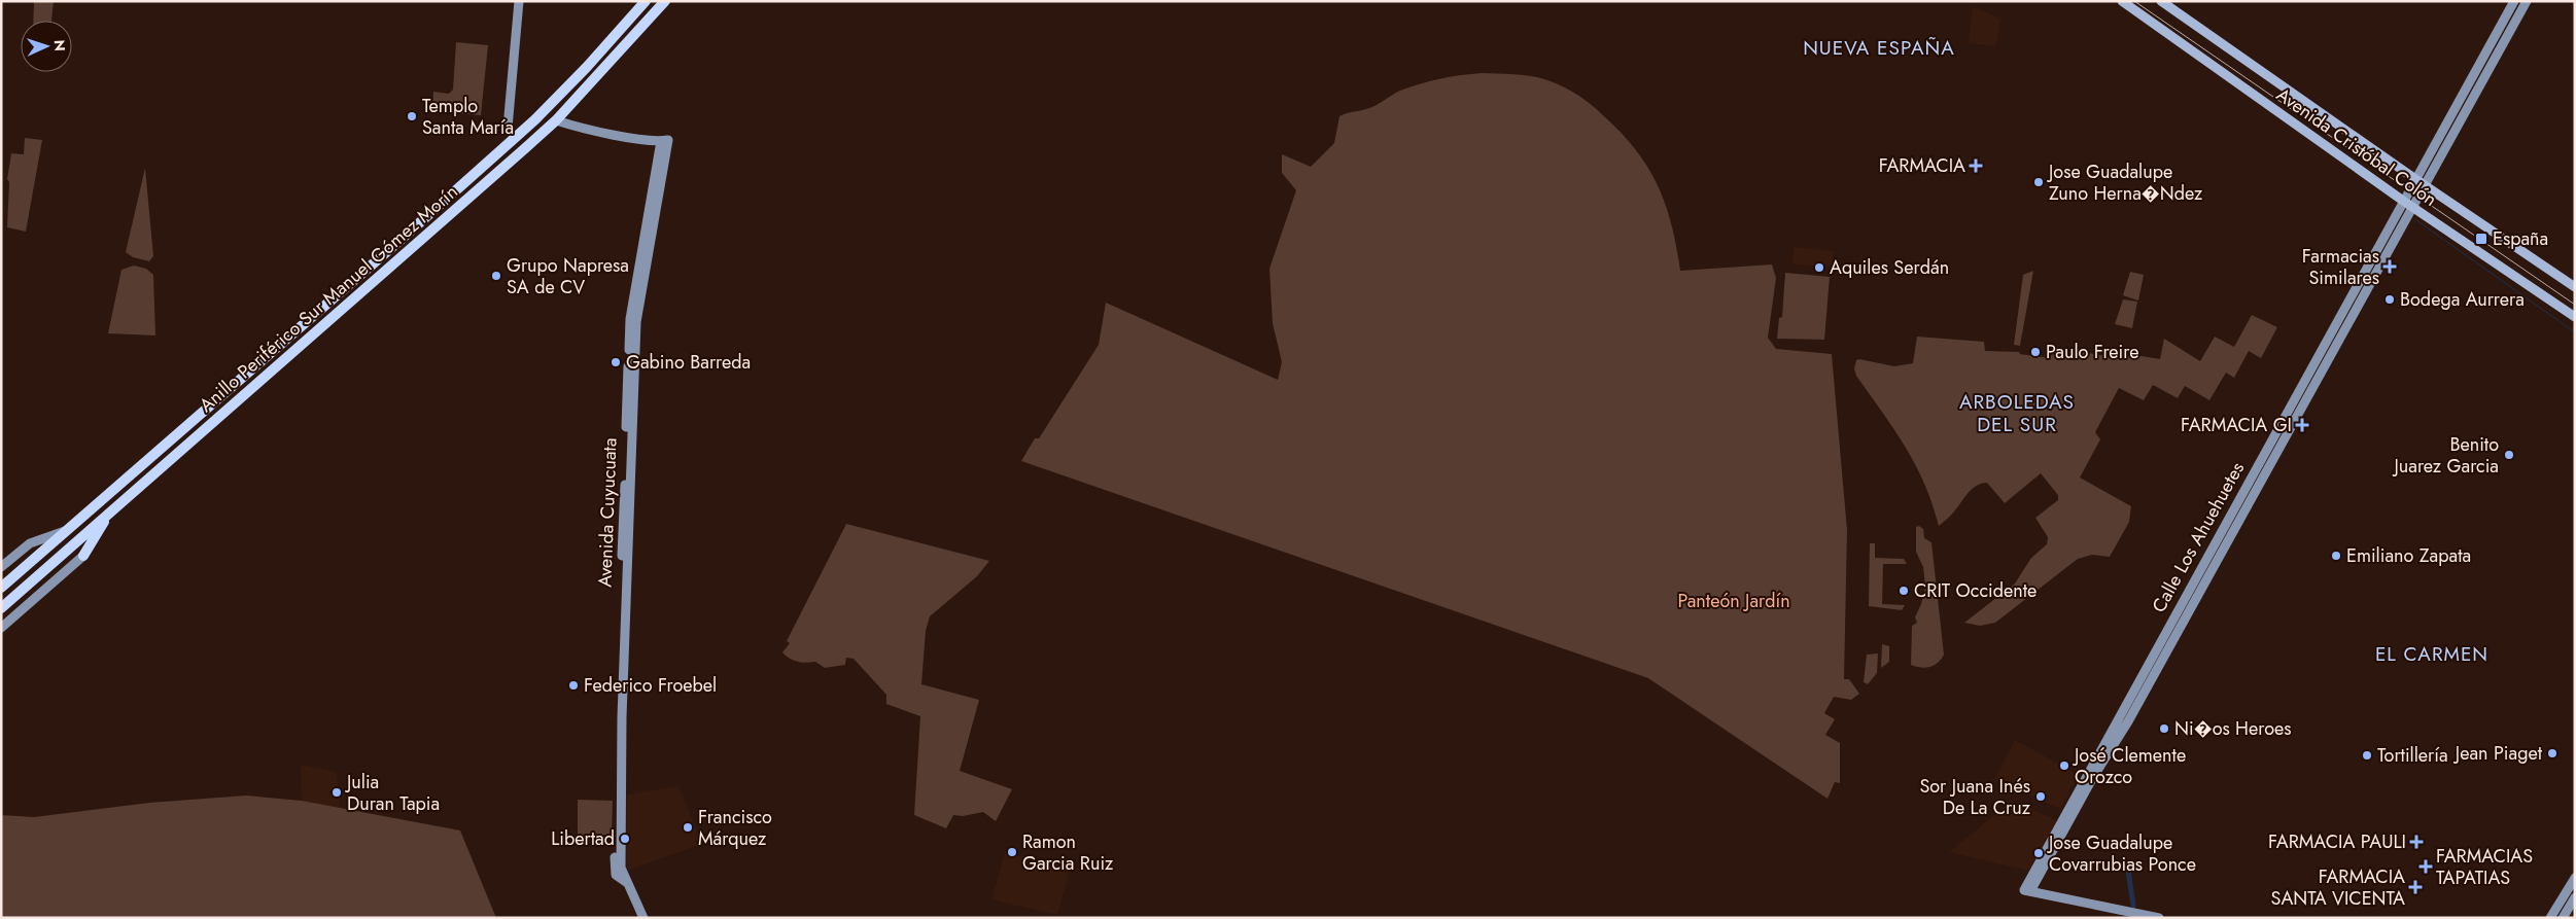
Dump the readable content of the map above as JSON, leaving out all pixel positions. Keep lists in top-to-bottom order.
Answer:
{
  "streets": {
    "highway": ["Anillo Periférico Sur Manuel Gómez Morín"],
    "main road": ["Avenida Cristóbal Colón"],
    "street": ["Avenida Cuyucuata", "Calle Los Ahuehuetes"]
  },
  "crossings": [
    ["Avenida Cristóbal Colón", "Calle Los Ahuehuetes"],
    ["Anillo Periférico Sur Manuel Gómez Morín", "Avenida Cuyucuata"]
  ],
  "districts": ["NUEVA ESPAÑA", "ARBOLEDAS DEL SUR", "EL CARMEN"],
  "parks": ["Panteón Jardín"],
  "places": {
    "other": [
      "Templo Santa María",
      "Jose Guadalupe Zuno Herna�Ndez",
      "Aquiles Serdán",
      "Grupo Napresa SA de CV",
      "Bodega Aurrera",
      "Paulo Freire",
      "Gabino Barreda",
      "Benito Juarez Garcia",
      "Emiliano Zapata",
      "CRIT Occidente",
      "Federico Froebel",
      "Ni�os Heroes",
      "Jean Piaget",
      "Tortillería",
      "José Clemente Orozco",
      "Julia Duran Tapia",
      "Sor Juana Inés De La Cruz",
      "Francisco Márquez",
      "Libertad",
      "Ramon Garcia Ruiz",
      "Jose Guadalupe Covarrubias Ponce"
    ],
    "health": [
      "FARMACIA",
      "Farmacias Similares",
      "FARMACIA GI",
      "FARMACIA PAULI",
      "FARMACIAS TAPATIAS",
      "FARMACIA SANTA VICENTA"
    ],
    "transit": ["España"]
  },
  "north": "right"
}
